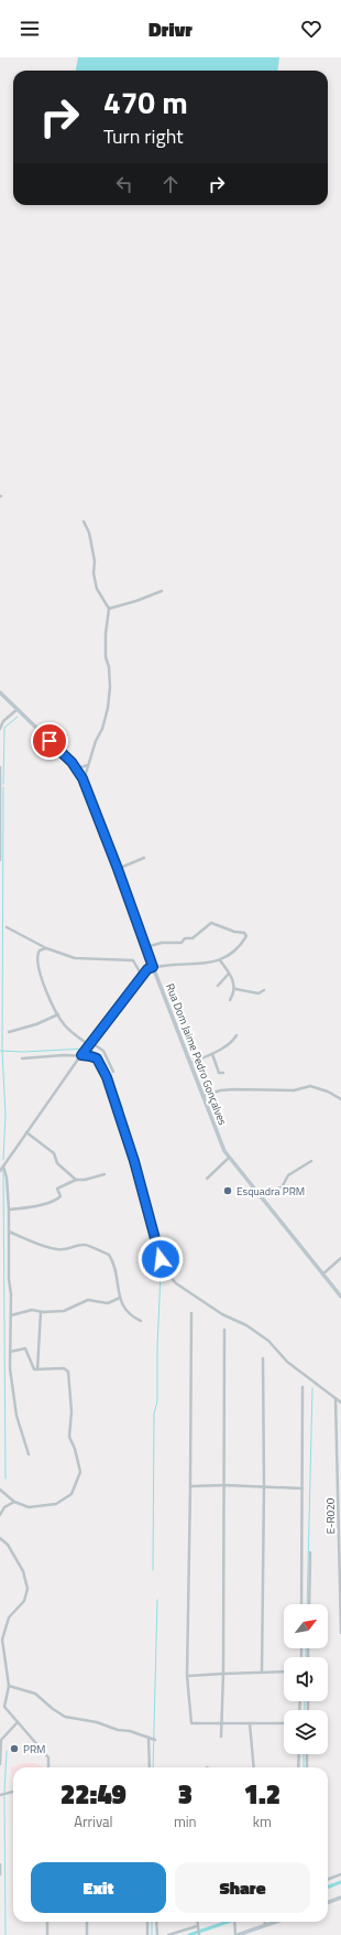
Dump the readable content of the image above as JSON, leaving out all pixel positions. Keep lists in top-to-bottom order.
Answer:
{
  "streets": {
    "main road": ["Rua Dom Jaime Pedro Gonçalves"],
    "street": ["E-R020"]
  },
  "places": ["Esquadra PRM", "PRM"],
  "north": "top right",
  "page": {
    "header": "Drivr",
    "turn": ["470 m", "Turn right"],
    "eta": [
      "22:49",
      "Arrival",
      "3",
      "min",
      "1.2",
      "km"
    ],
    "buttons": ["Exit", "Share"]
  }
}
